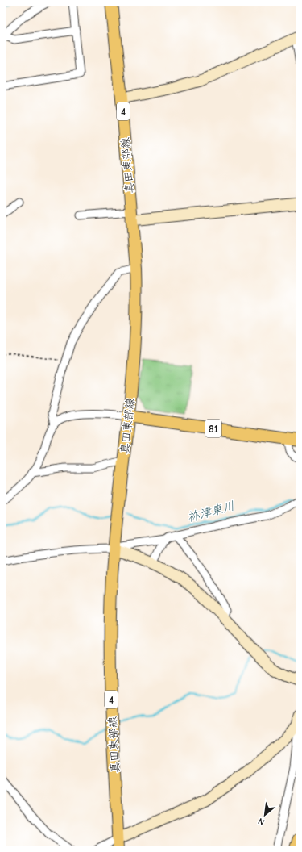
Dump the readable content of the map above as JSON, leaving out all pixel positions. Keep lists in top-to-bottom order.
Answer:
{
  "streets": {
    "main road": ["4", "真田東部線", "81"]
  },
  "crossings": [
    ["真田東部線", "81"]
  ],
  "water": ["祢津東川"],
  "north": "bottom left"
}
